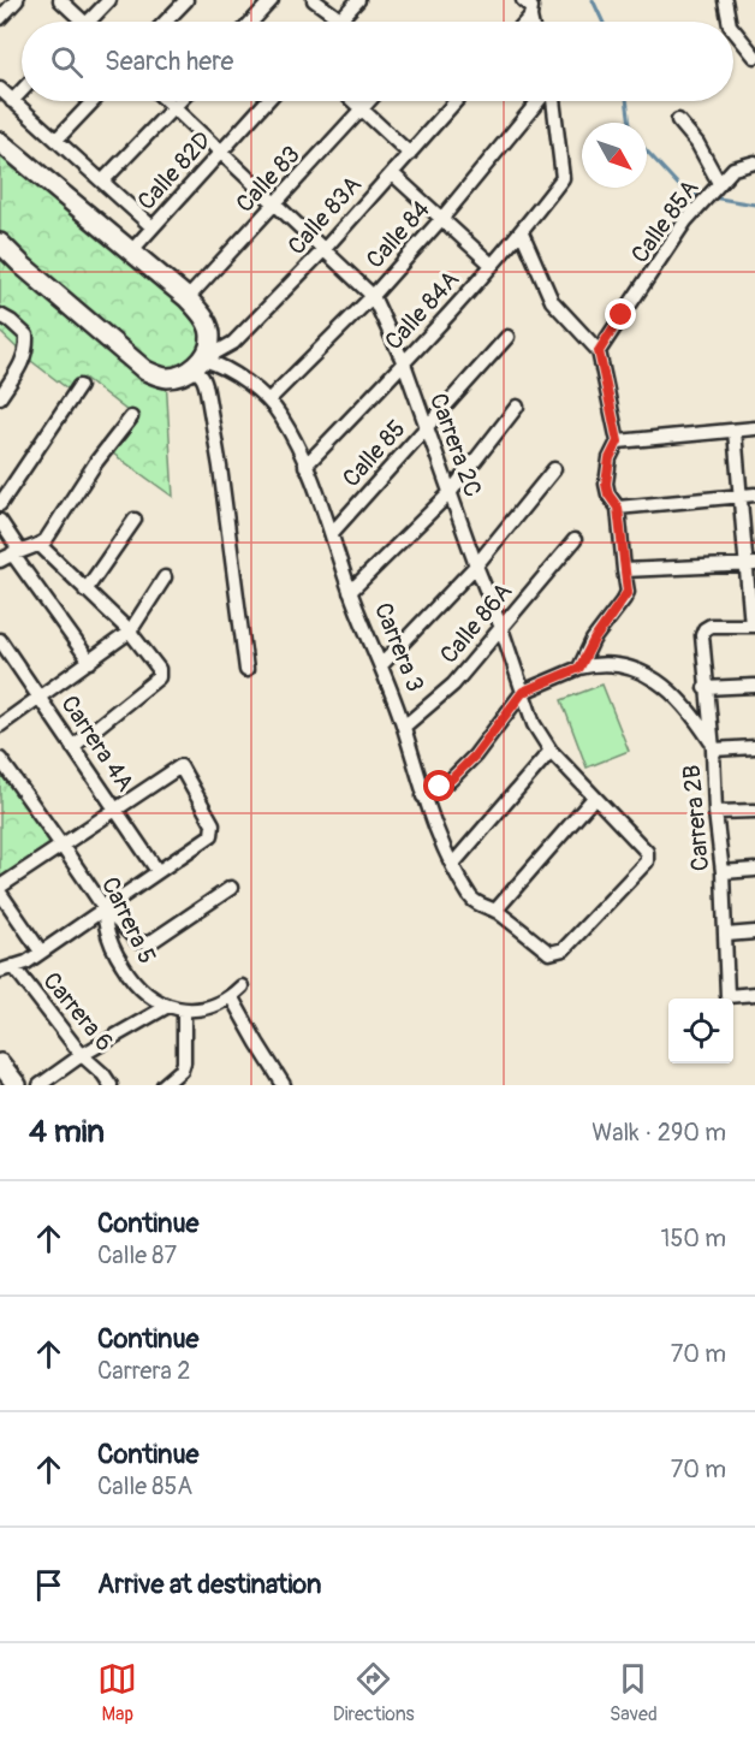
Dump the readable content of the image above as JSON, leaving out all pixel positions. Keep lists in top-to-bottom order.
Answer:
{
  "streets": {
    "street": [
      "Calle 82D",
      "Calle 83",
      "Calle 83A",
      "Calle 85A",
      "Calle 84",
      "Calle 84A",
      "Carrera 2C",
      "Calle 85",
      "Calle 86A",
      "Carrera 3",
      "Carrera 4A",
      "Carrera 2B",
      "Carrera 5",
      "Carrera 6"
    ]
  },
  "crossings": [
    ["Calle 82D", "Carrera 2C"],
    ["Calle 83", "Carrera 2C"],
    ["Calle 83A", "Carrera 2C"],
    ["Calle 83A", "Carrera 3"],
    ["Calle 84", "Carrera 2C"],
    ["Calle 84", "Carrera 3"],
    ["Calle 84A", "Carrera 2C"],
    ["Calle 84A", "Carrera 3"],
    ["Carrera 2C", "Calle 85"],
    ["Carrera 2C", "Calle 86A"],
    ["Carrera 2C", "Carrera 3"],
    ["Calle 85", "Carrera 3"],
    ["Calle 86A", "Carrera 3"]
  ],
  "north": "bottom right",
  "page": {
    "search": "Search here",
    "heading": ["4 min", "Walk · 290 m"],
    "list": [
      ["Continue", "Calle 87", "150 m"],
      ["Continue", "Carrera 2", "70 m"],
      ["Continue", "Calle 85A", "70 m"],
      "Arrive at destination"
    ],
    "nav": ["Map", "Directions", "Saved"]
  }
}
